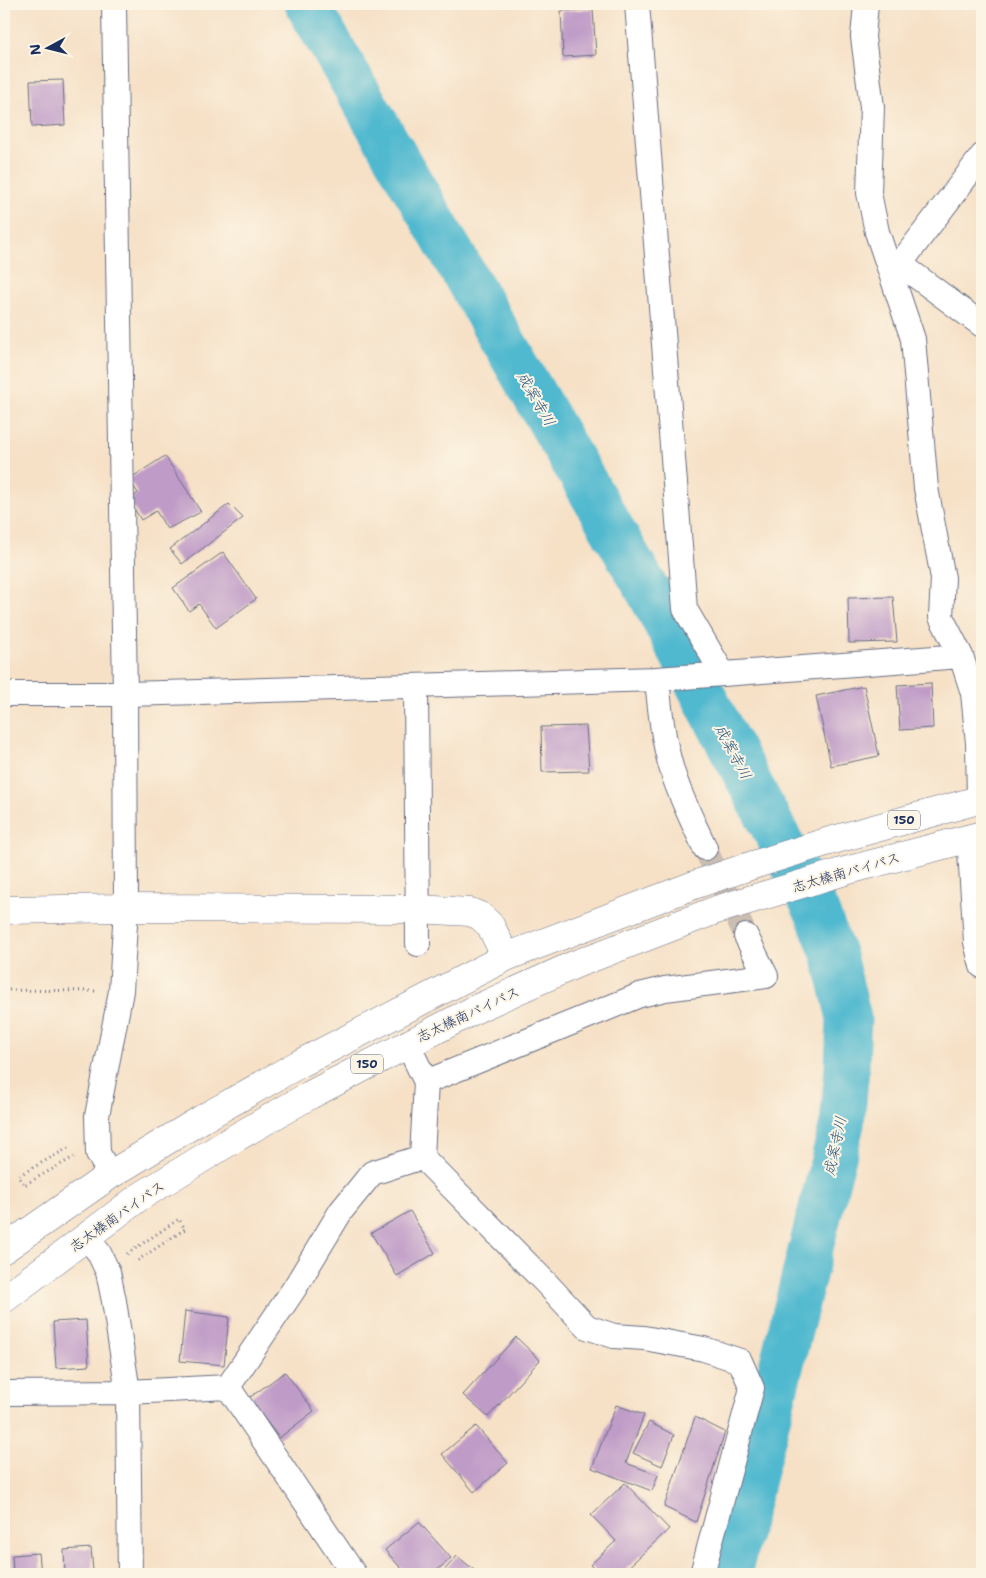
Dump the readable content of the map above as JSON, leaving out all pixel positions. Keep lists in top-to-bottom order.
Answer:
{
  "streets": {
    "main road": ["150", "志太榛南バイパス"]
  },
  "water": ["成案寺川"],
  "north": "left"
}
